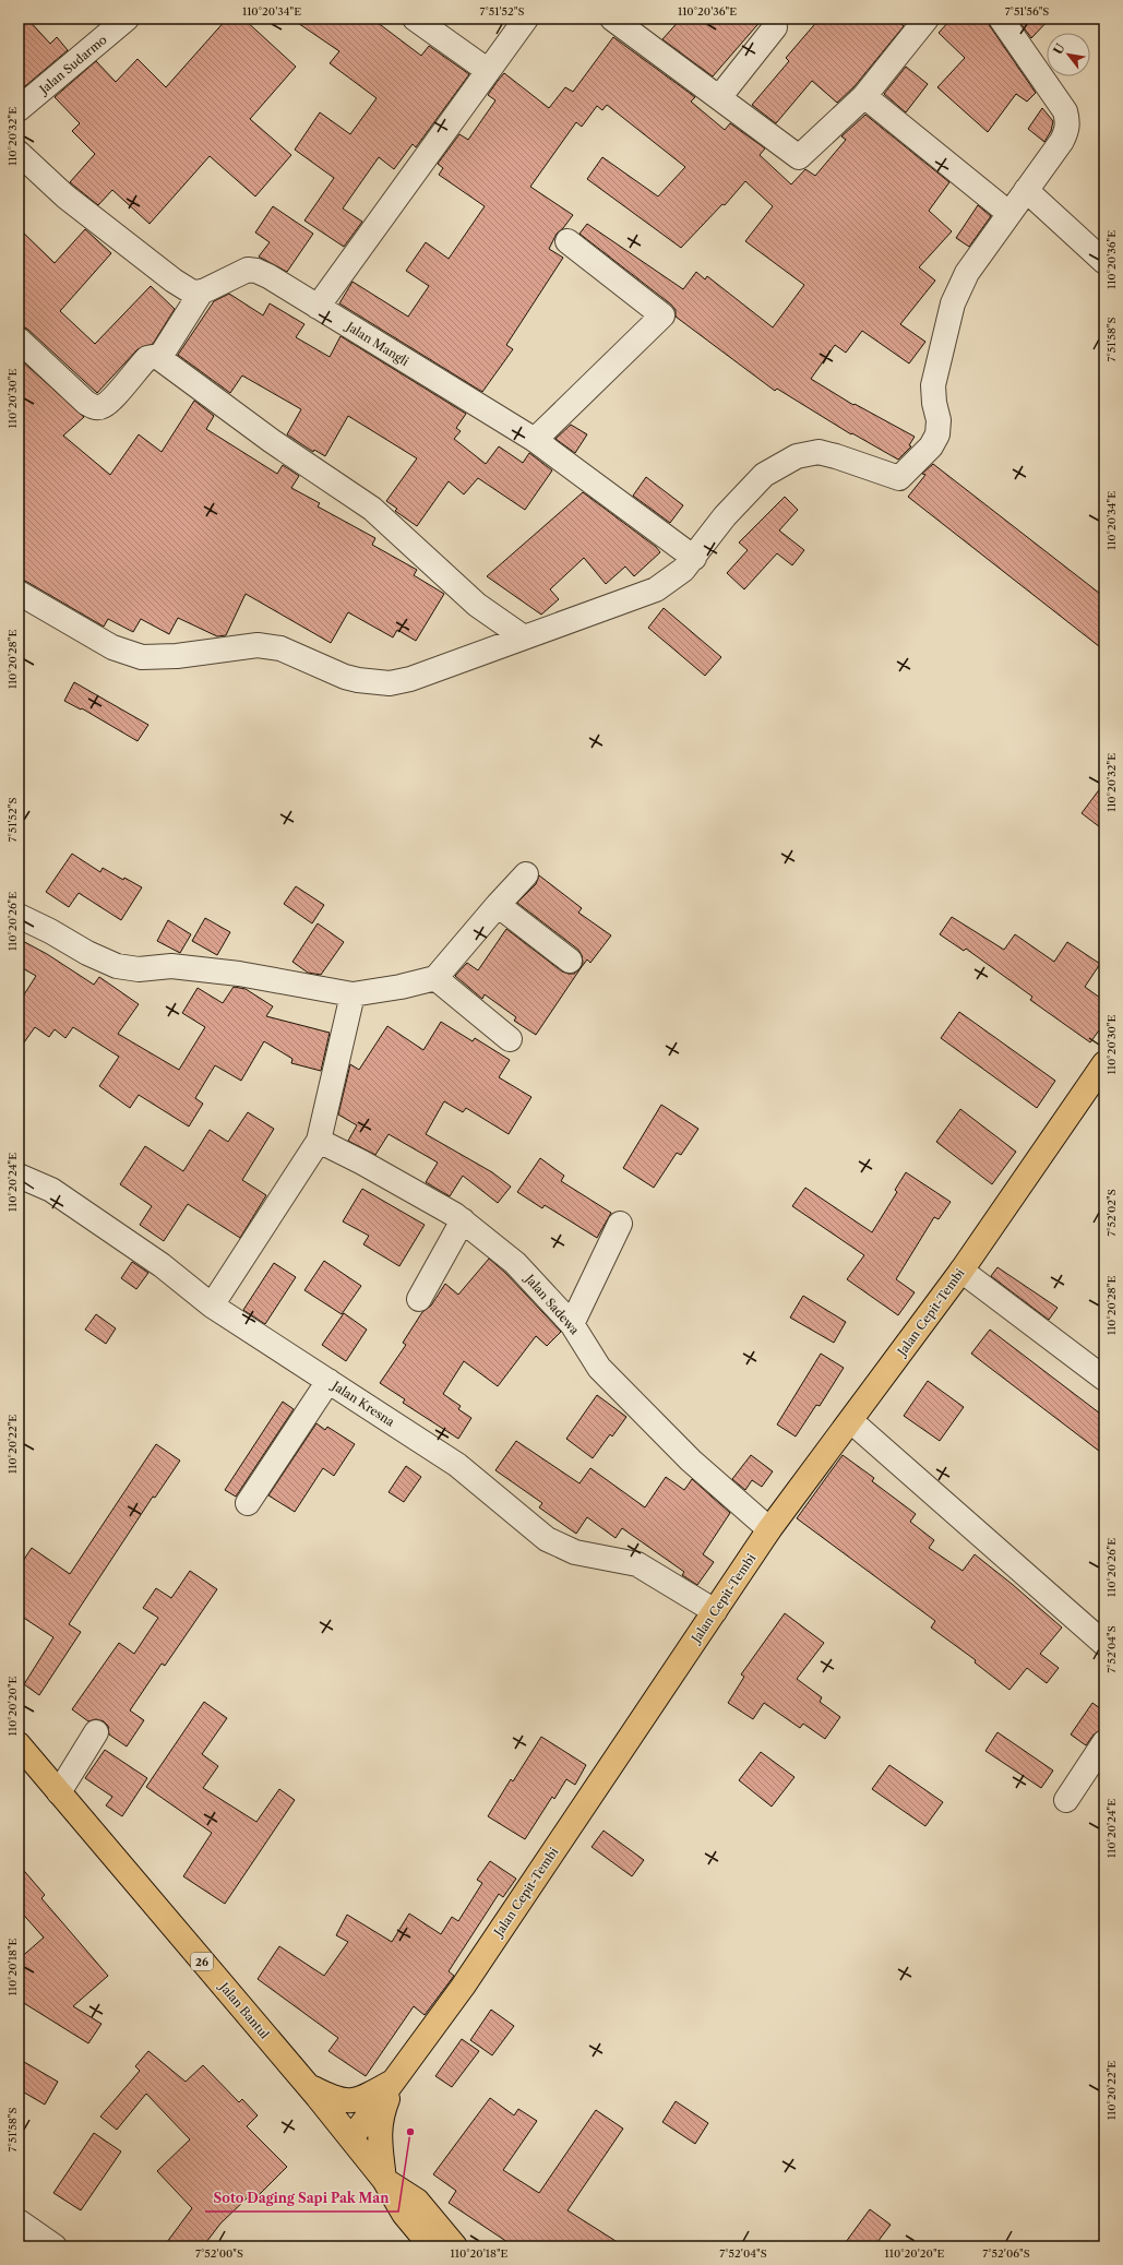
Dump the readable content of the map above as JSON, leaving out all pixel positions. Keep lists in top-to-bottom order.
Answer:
{
  "streets": {
    "main road": ["Jalan Cepit-Tembi", "26", "Jalan Bantul"],
    "street": [
      "Jalan Sudarmo",
      "Jalan Mangli",
      "Jalan Sadewa",
      "Jalan Kresna"
    ]
  },
  "crossings": [
    ["Jalan Sadewa", "Jalan Cepit-Tembi"],
    ["Jalan Cepit-Tembi", "Jalan Kresna"],
    ["Jalan Cepit-Tembi", "Jalan Bantul"]
  ],
  "places": ["Soto Daging Sapi Pak Man"],
  "north": "top left",
  "coordinates": [
    "110°20'34\"E",
    "7°51'52\"S",
    "110°20'36\"E",
    "7°51'56\"S",
    "110°20'32\"E",
    "7°51'58\"S",
    "110°20'30\"E",
    "110°20'28\"E",
    "110°20'26\"E",
    "110°20'24\"E",
    "7°52'02\"S",
    "110°20'22\"E",
    "7°52'04\"S",
    "110°20'20\"E",
    "110°20'18\"E",
    "7°52'00\"S",
    "7°52'06\"S"
  ]
}
